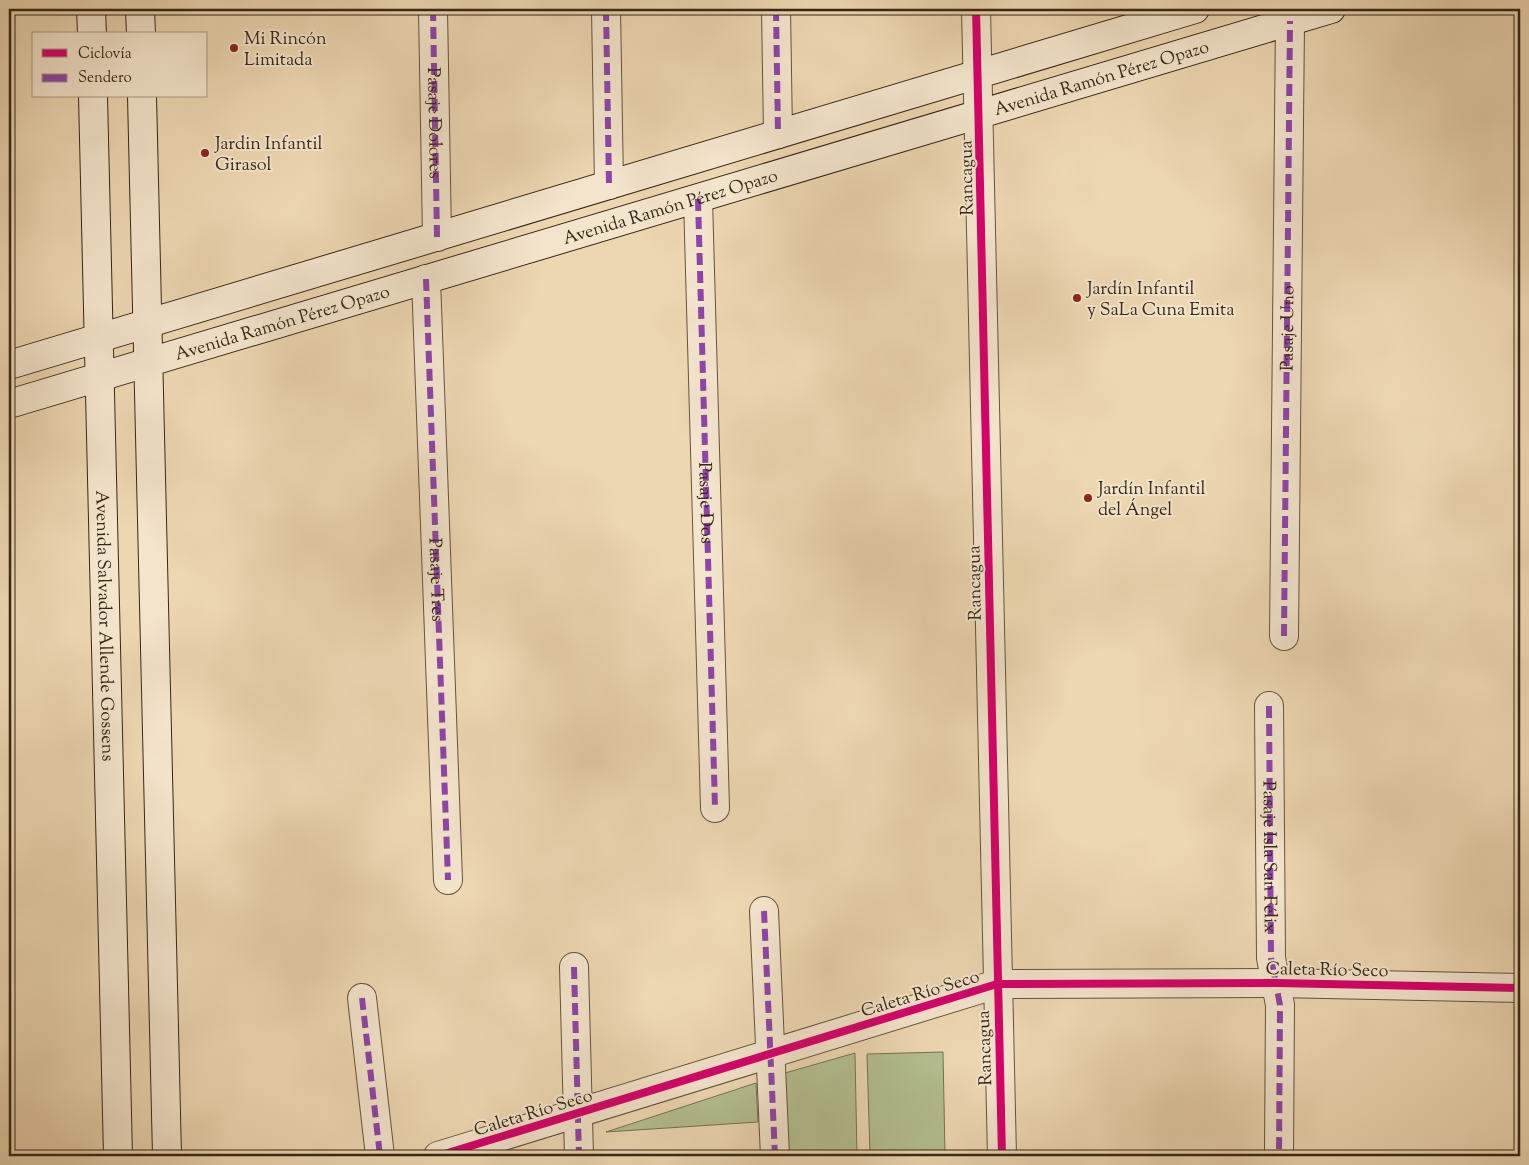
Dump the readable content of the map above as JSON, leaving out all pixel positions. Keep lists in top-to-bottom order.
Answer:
{
  "streets": {
    "street": [
      "Avenida Ramón Pérez Opazo",
      "Pasaje Dolores",
      "Rancagua",
      "Pasaje Uno",
      "Pasaje Dos",
      "Pasaje Tres",
      "Avenida Salvador Allende Gossens",
      "Pasaje Isla San Félix",
      "Caleta Río Seco"
    ]
  },
  "crossings": [
    ["Avenida Ramón Pérez Opazo", "Pasaje Dolores"],
    ["Avenida Ramón Pérez Opazo", "Rancagua"],
    ["Avenida Ramón Pérez Opazo", "Pasaje Uno"],
    ["Avenida Ramón Pérez Opazo", "Pasaje Dos"],
    ["Avenida Ramón Pérez Opazo", "Pasaje Tres"],
    ["Avenida Ramón Pérez Opazo", "Avenida Salvador Allende Gossens"],
    ["Rancagua", "Caleta Río Seco"],
    ["Pasaje Isla San Félix", "Caleta Río Seco"]
  ],
  "places": [
    "Mi Rincón Limitada",
    "Jardin Infantil Girasol",
    "Jardín Infantil y SaLa Cuna Emita",
    "Jardín Infantil del Ángel"
  ],
  "legend": ["Ciclovía", "Sendero"]
}
